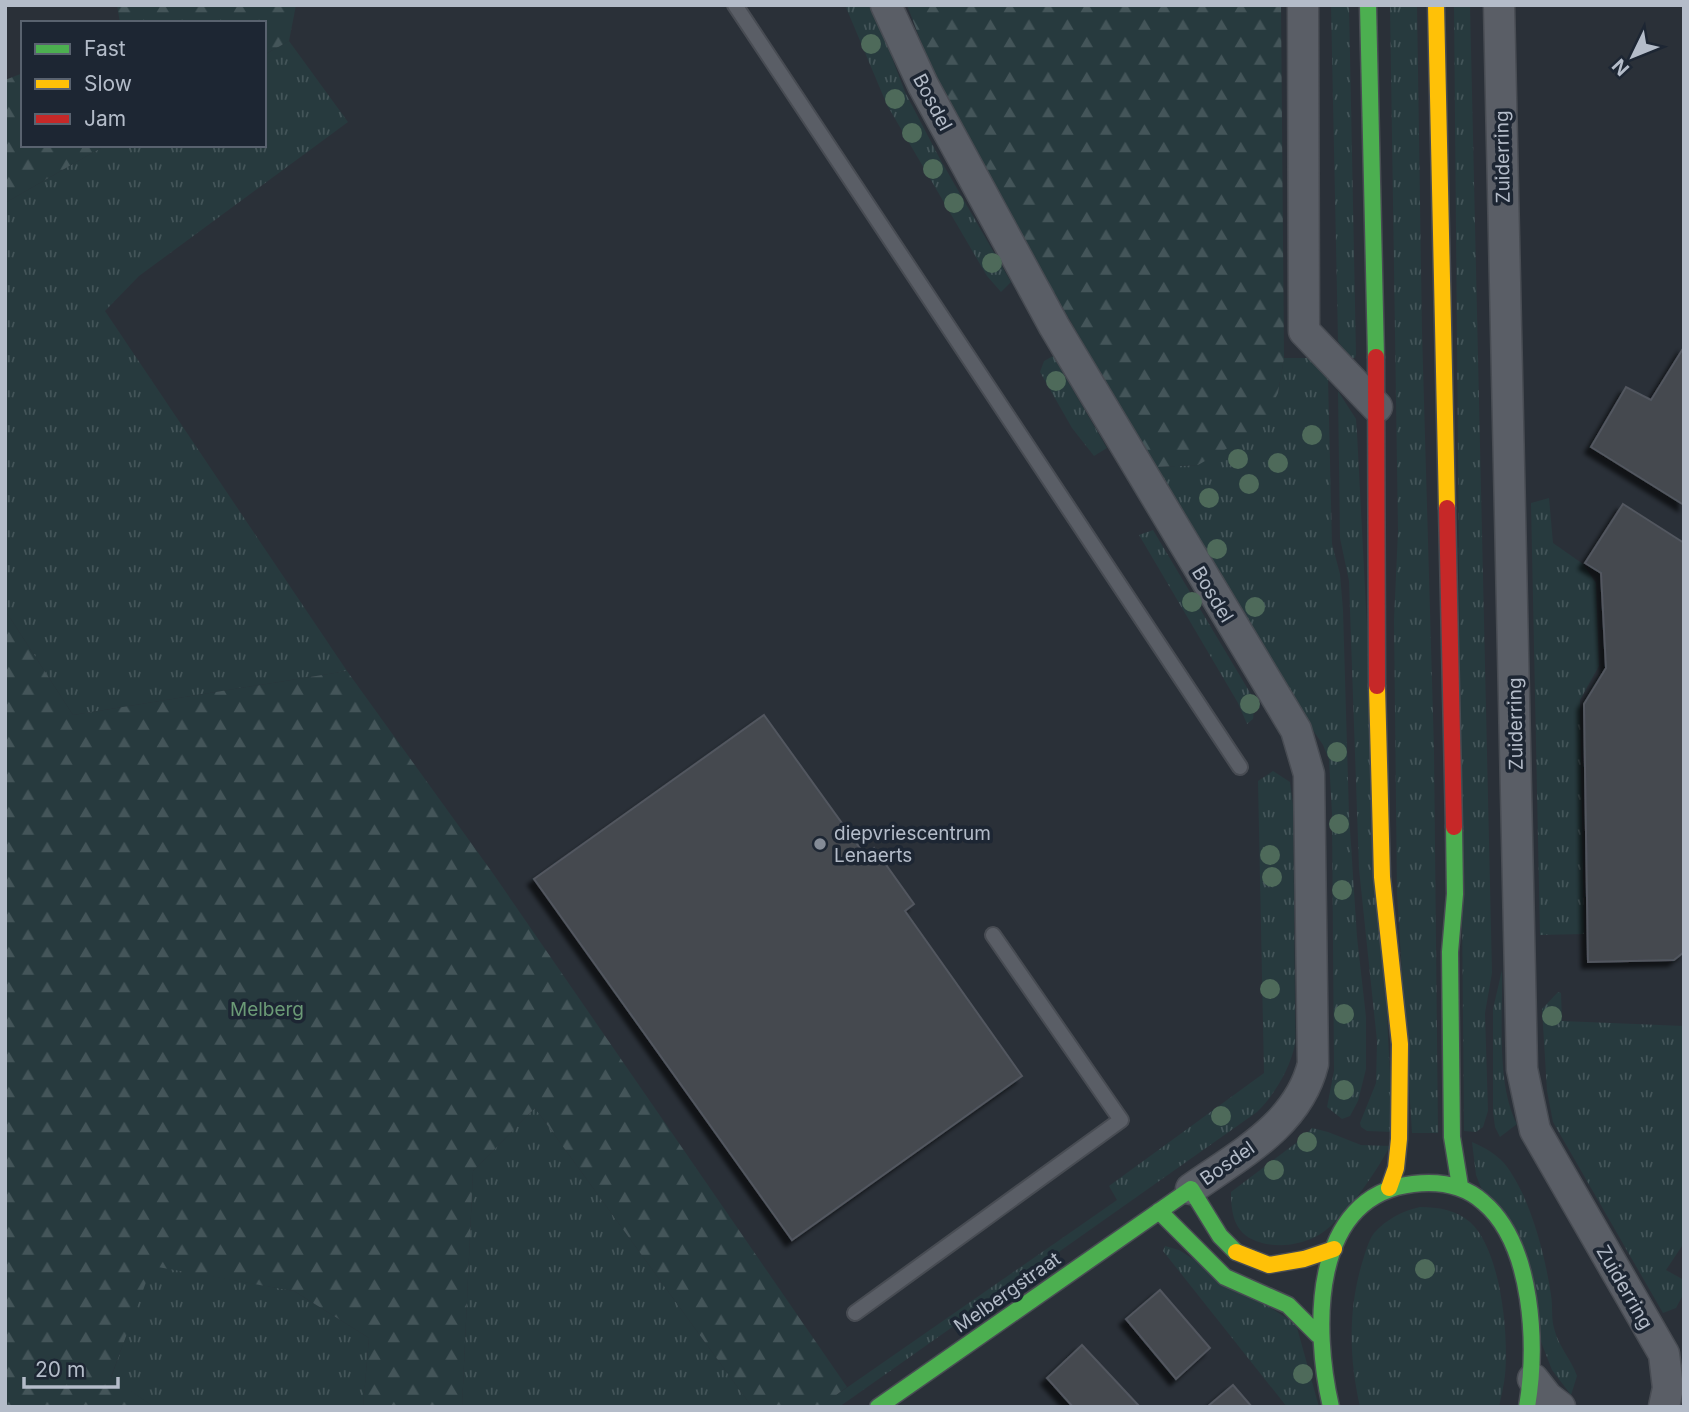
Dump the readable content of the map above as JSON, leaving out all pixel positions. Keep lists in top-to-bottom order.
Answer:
{
  "streets": {
    "main road": ["Bosdel", "Melbergstraat"],
    "street": ["Zuiderring"]
  },
  "crossings": [
    ["Bosdel", "Melbergstraat"]
  ],
  "parks": ["Melberg"],
  "places": ["diepvriescentrum Lenaerts"],
  "legend": ["Fast", "Slow", "Jam"],
  "scale_bar": "20 m",
  "north": "bottom left"
}
